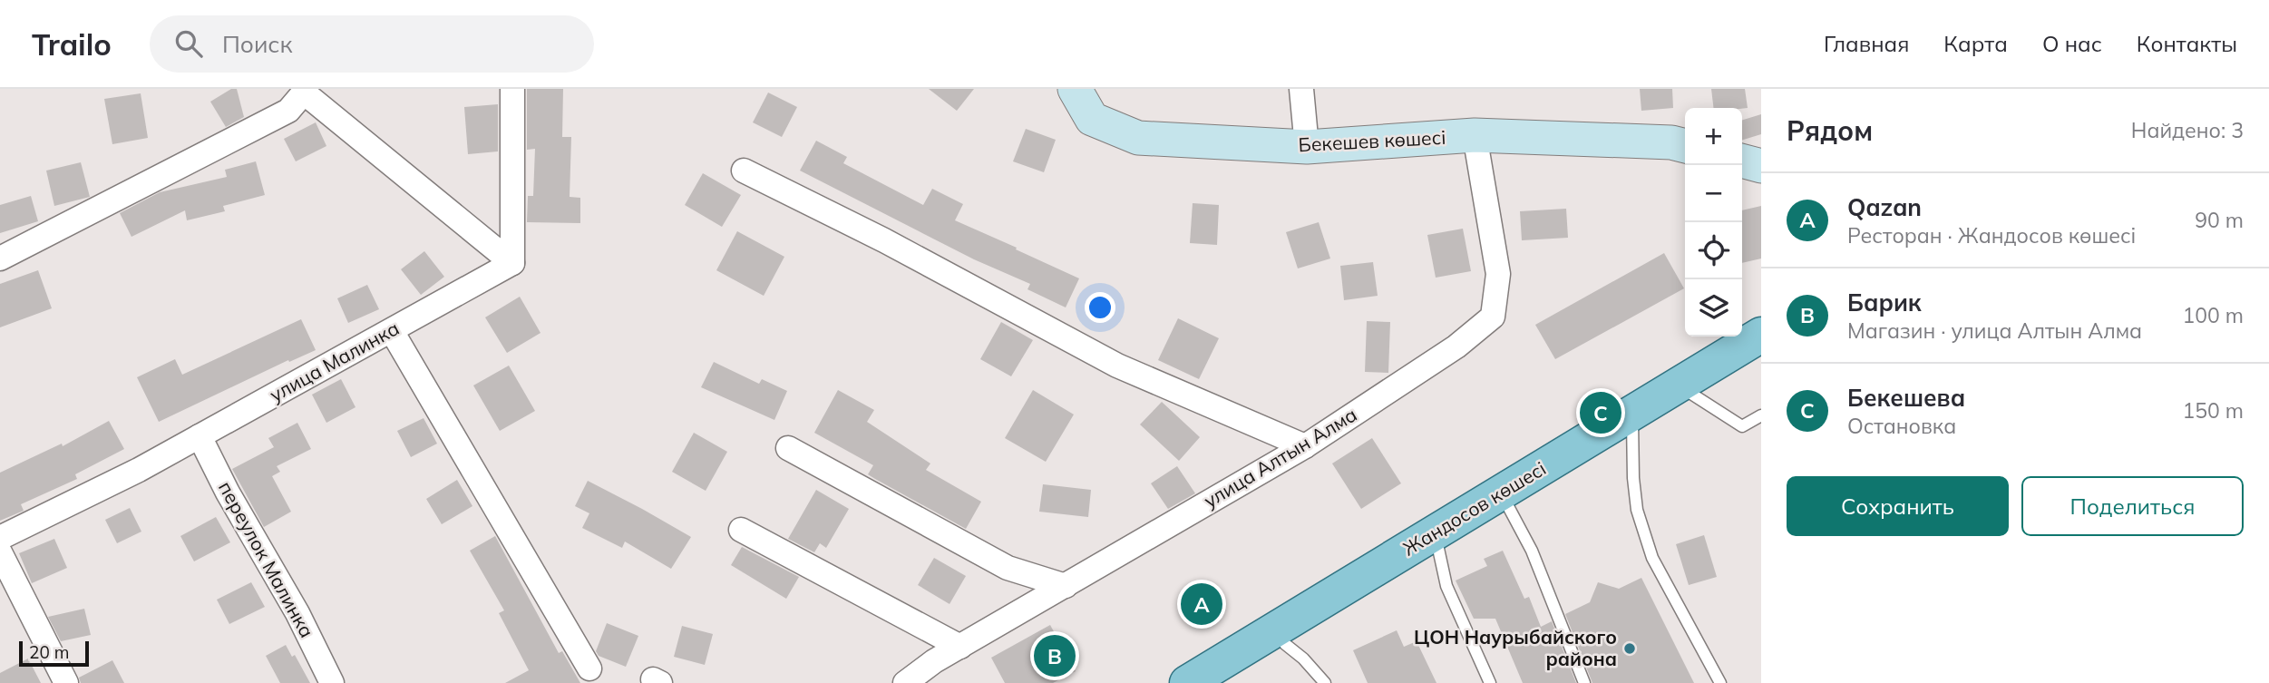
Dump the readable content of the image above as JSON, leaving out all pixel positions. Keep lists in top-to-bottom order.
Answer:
{
  "streets": {
    "main road": ["Бекешев көшесі", "Жандосов көшесі"],
    "street": ["улица Малинка", "улица Алтын Алма", "переулок Малинка"]
  },
  "crossings": [
    ["Бекешев көшесі", "улица Алтын Алма"],
    ["улица Малинка", "переулок Малинка"]
  ],
  "places": ["ЦОН Наурыбайского района"],
  "scale_bar": "20 m",
  "page": {
    "header": "Trailo",
    "search": "Поиск",
    "nav": [
      "Главная",
      "Карта",
      "О нас",
      "Контакты"
    ],
    "heading": ["Рядом", "Найдено: 3"],
    "map_buttons": ["+", "−"],
    "list": [
      {
        "mark": "A",
        "name": "Qazan",
        "note": "Ресторан · Жандосов көшесі",
        "value": "90 m"
      },
      {
        "mark": "B",
        "name": "Барик",
        "note": "Магазин · улица Алтын Алма",
        "value": "100 m"
      },
      {
        "mark": "C",
        "name": "Бекешева",
        "note": "Остановка",
        "value": "150 m"
      }
    ],
    "pins": ["C", "A", "B"],
    "buttons": ["Сохранить", "Поделиться"],
    "scale": "20 m"
  }
}
